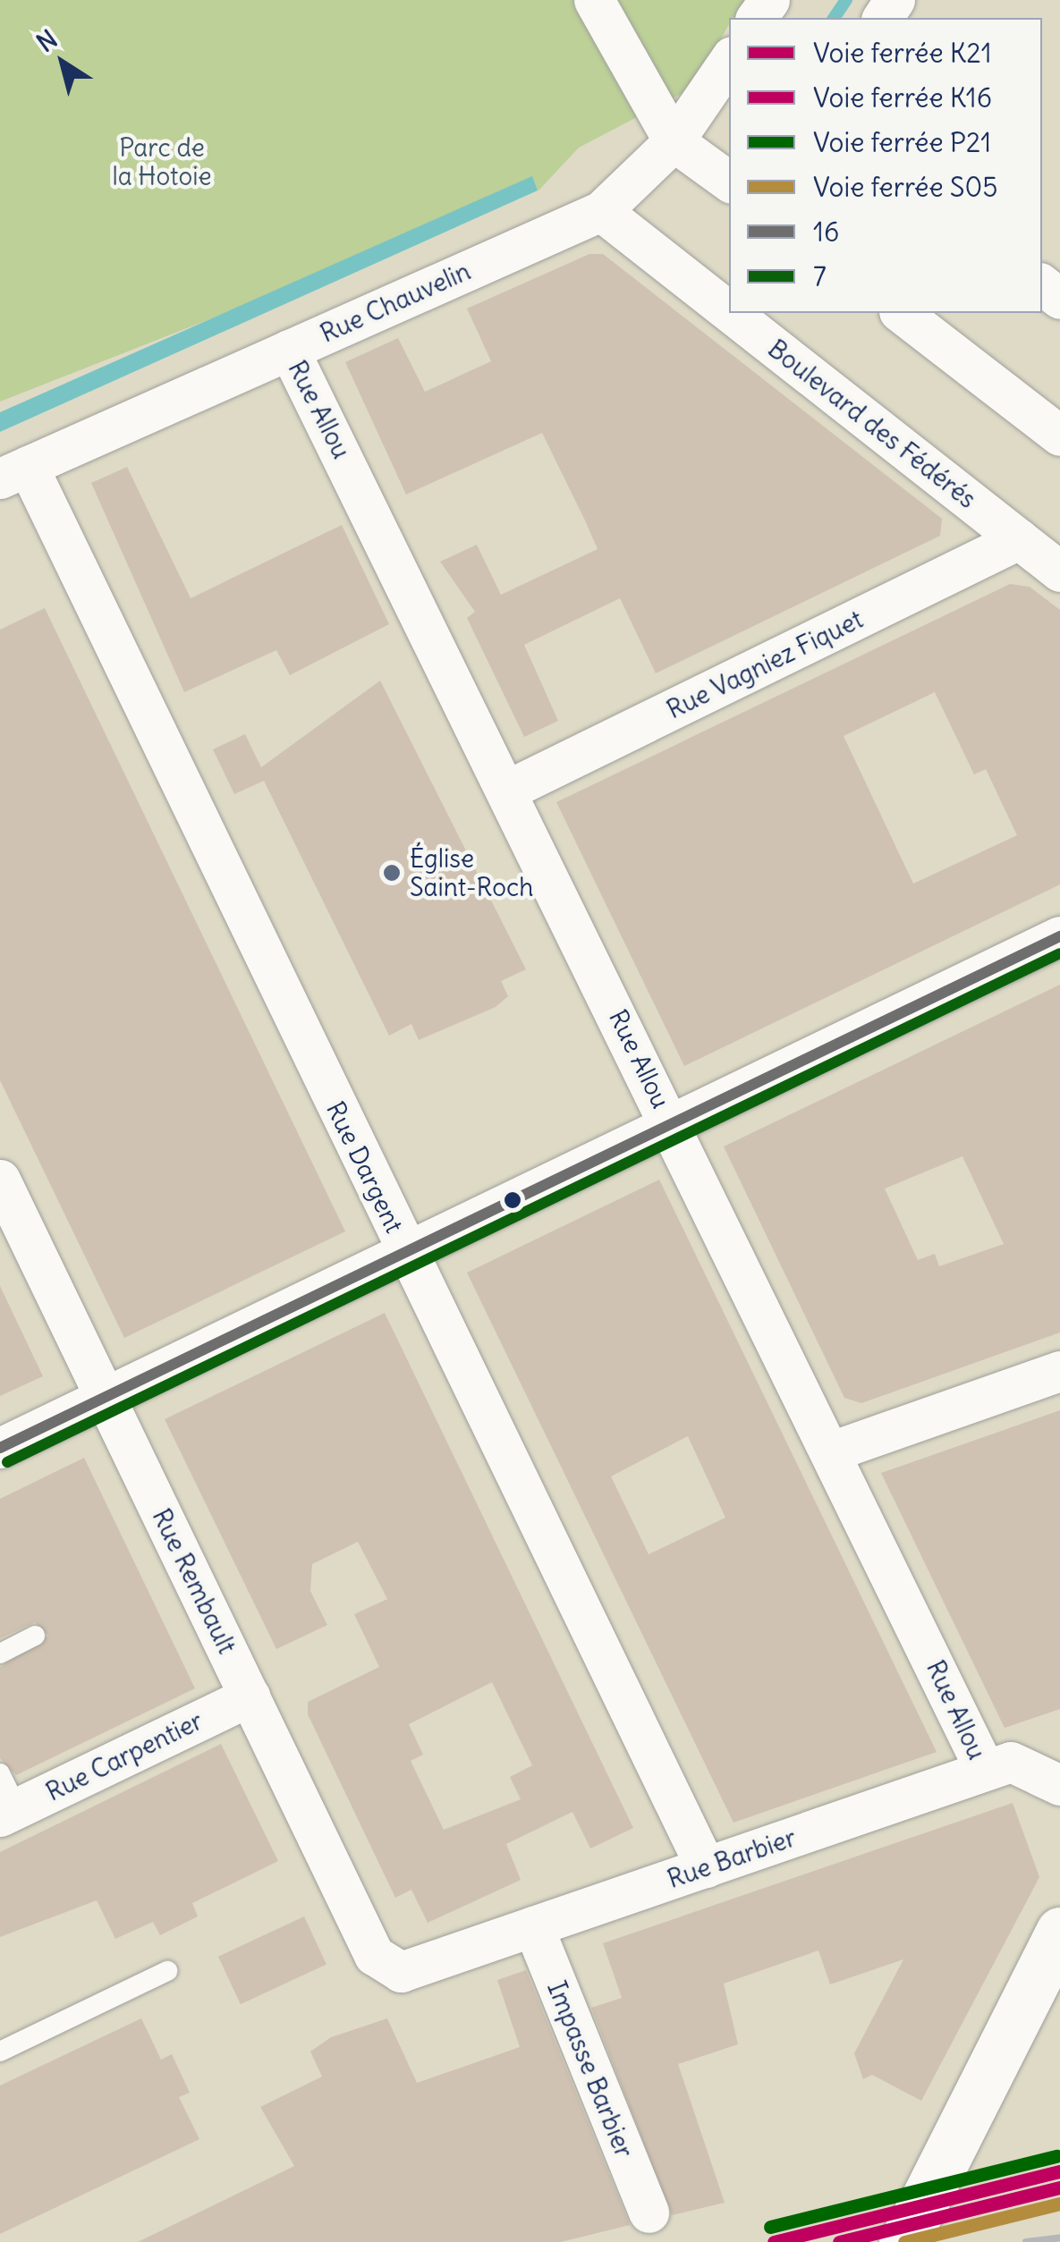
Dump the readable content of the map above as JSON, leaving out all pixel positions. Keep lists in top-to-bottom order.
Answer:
{
  "streets": {
    "street": [
      "Rue Chauvelin",
      "Rue Allou",
      "Boulevard des Fédérés",
      "Rue Vagniez Fiquet",
      "Rue Dargent",
      "Rue Rembault",
      "Rue Carpentier",
      "Rue Barbier",
      "Impasse Barbier"
    ]
  },
  "crossings": [
    ["Rue Chauvelin", "Rue Allou"],
    ["Rue Chauvelin", "Boulevard des Fédérés"],
    ["Rue Chauvelin", "Rue Dargent"],
    ["Rue Allou", "Rue Vagniez Fiquet"],
    ["Rue Allou", "Rue Barbier"],
    ["Boulevard des Fédérés", "Rue Vagniez Fiquet"],
    ["Rue Dargent", "Rue Barbier"],
    ["Rue Rembault", "Rue Carpentier"],
    ["Rue Rembault", "Rue Barbier"],
    ["Rue Barbier", "Impasse Barbier"]
  ],
  "parks": ["Parc de la Hotoie"],
  "places": ["Église Saint-Roch"],
  "lines": [
    "transit line 16",
    "transit line 7",
    "rail line P21",
    "rail line K21",
    "rail line K16",
    "rail line S05"
  ],
  "legend": [
    "Voie ferrée K21",
    "Voie ferrée K16",
    "Voie ferrée P21",
    "Voie ferrée S05",
    "16",
    "7"
  ],
  "north": "top left"
}
